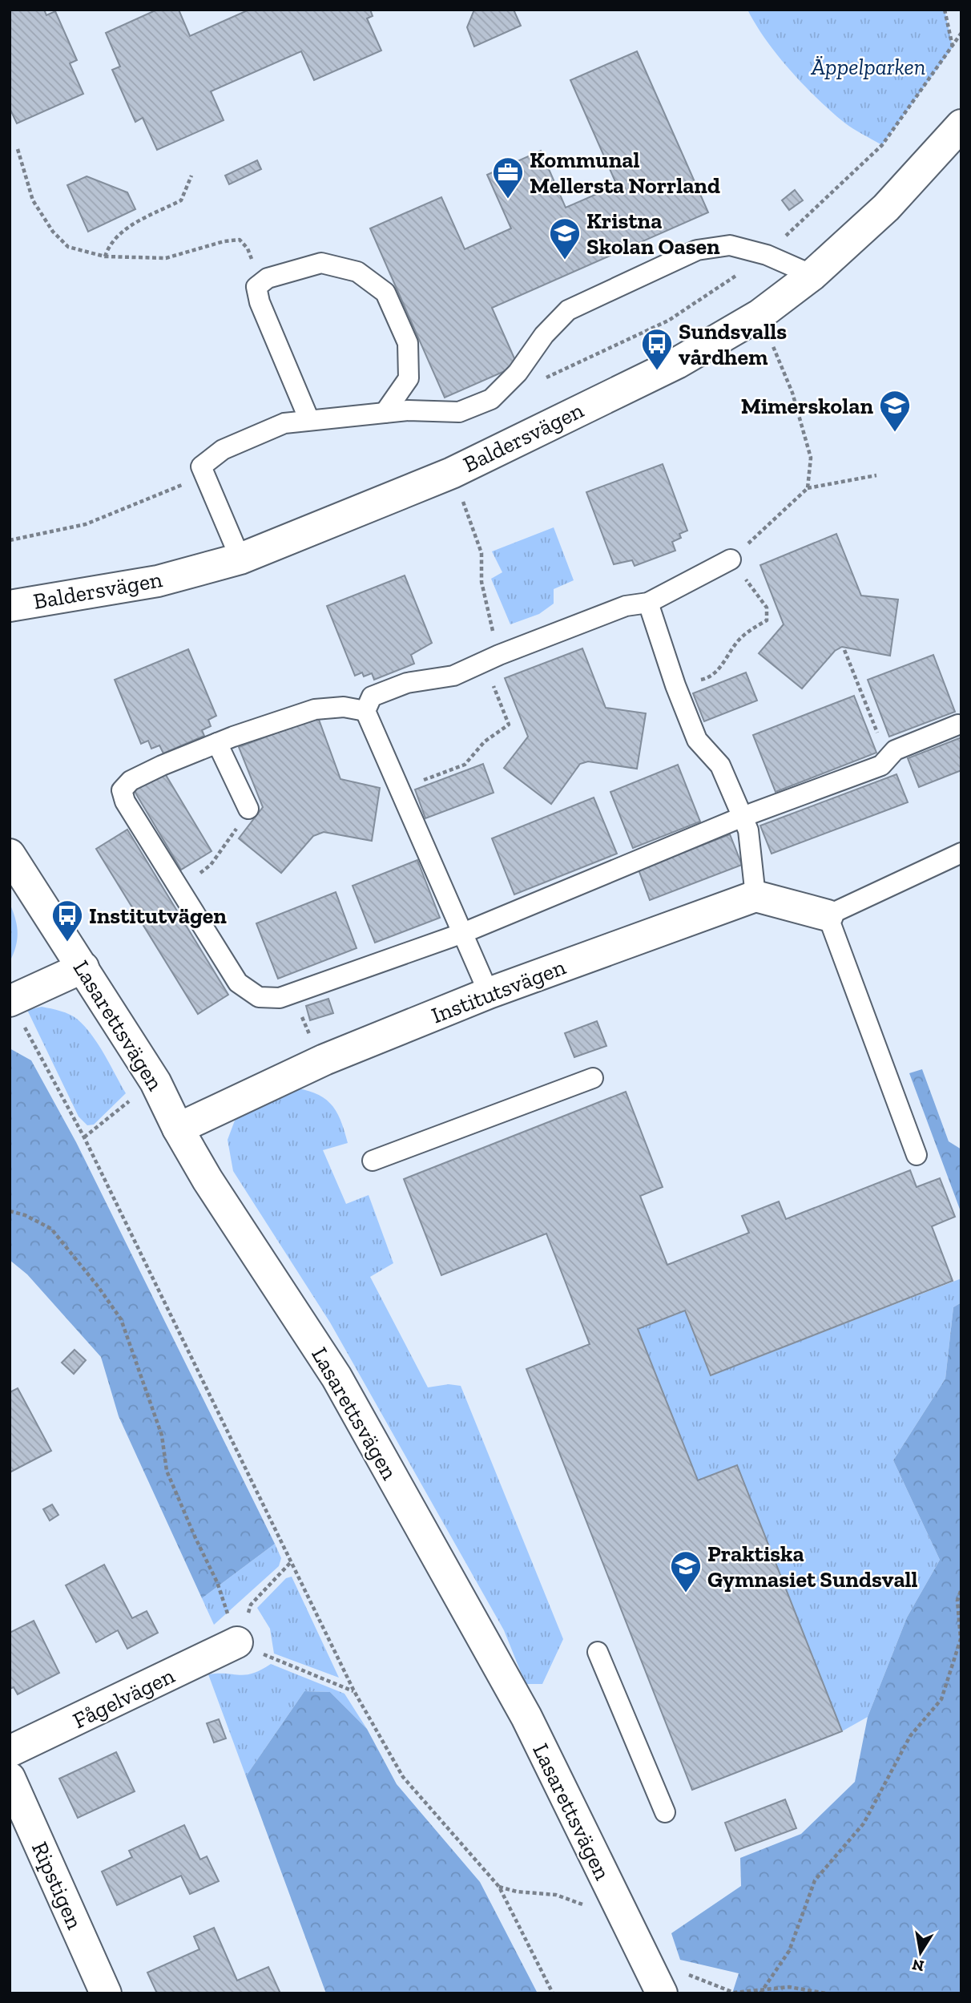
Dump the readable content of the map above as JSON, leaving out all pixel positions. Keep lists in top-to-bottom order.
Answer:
{
  "streets": {
    "street": [
      "Baldersvägen",
      "Institutsvägen",
      "Lasarettsvägen",
      "Fågelvägen",
      "Ripstigen"
    ]
  },
  "crossings": [
    ["Institutsvägen", "Lasarettsvägen"]
  ],
  "parks": ["Äppelparken"],
  "places": {
    "office": ["Kommunal Mellersta Norrland"],
    "school or university": ["Kristna Skolan Oasen", "Mimerskolan", "Praktiska Gymnasiet Sundsvall"],
    "bus stop": ["Sundsvalls vårdhem", "Institutvägen"]
  },
  "north": "bottom"
}
